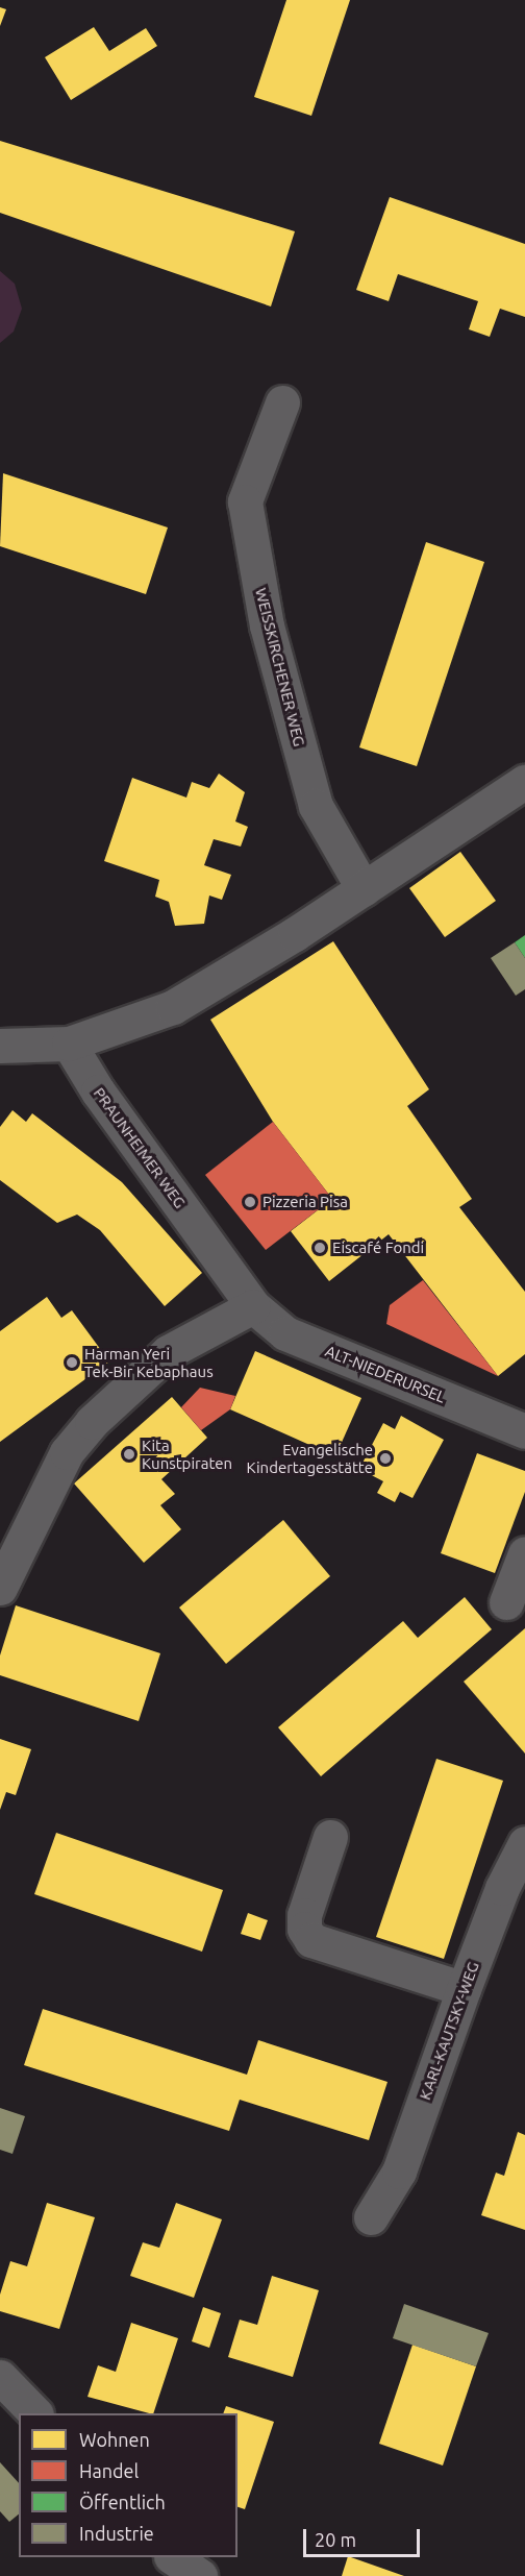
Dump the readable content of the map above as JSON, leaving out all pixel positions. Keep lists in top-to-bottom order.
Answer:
{
  "streets": {
    "street": [
      "WEISSKIRCHENER WEG",
      "PRAUNHEIMER WEG",
      "ALT-NIEDERURSEL",
      "KARL-KAUTSKY-WEG"
    ]
  },
  "crossings": [
    ["PRAUNHEIMER WEG", "ALT-NIEDERURSEL"]
  ],
  "places": [
    "Pizzeria Pisa",
    "Eiscafé Fondi",
    "Harman Yeri Tek-Bir Kebaphaus",
    "Kita Kunstpiraten",
    "Evangelische Kindertagesstätte"
  ],
  "legend": [
    "Wohnen",
    "Handel",
    "Öffentlich",
    "Industrie"
  ],
  "scale_bar": "20 m"
}
